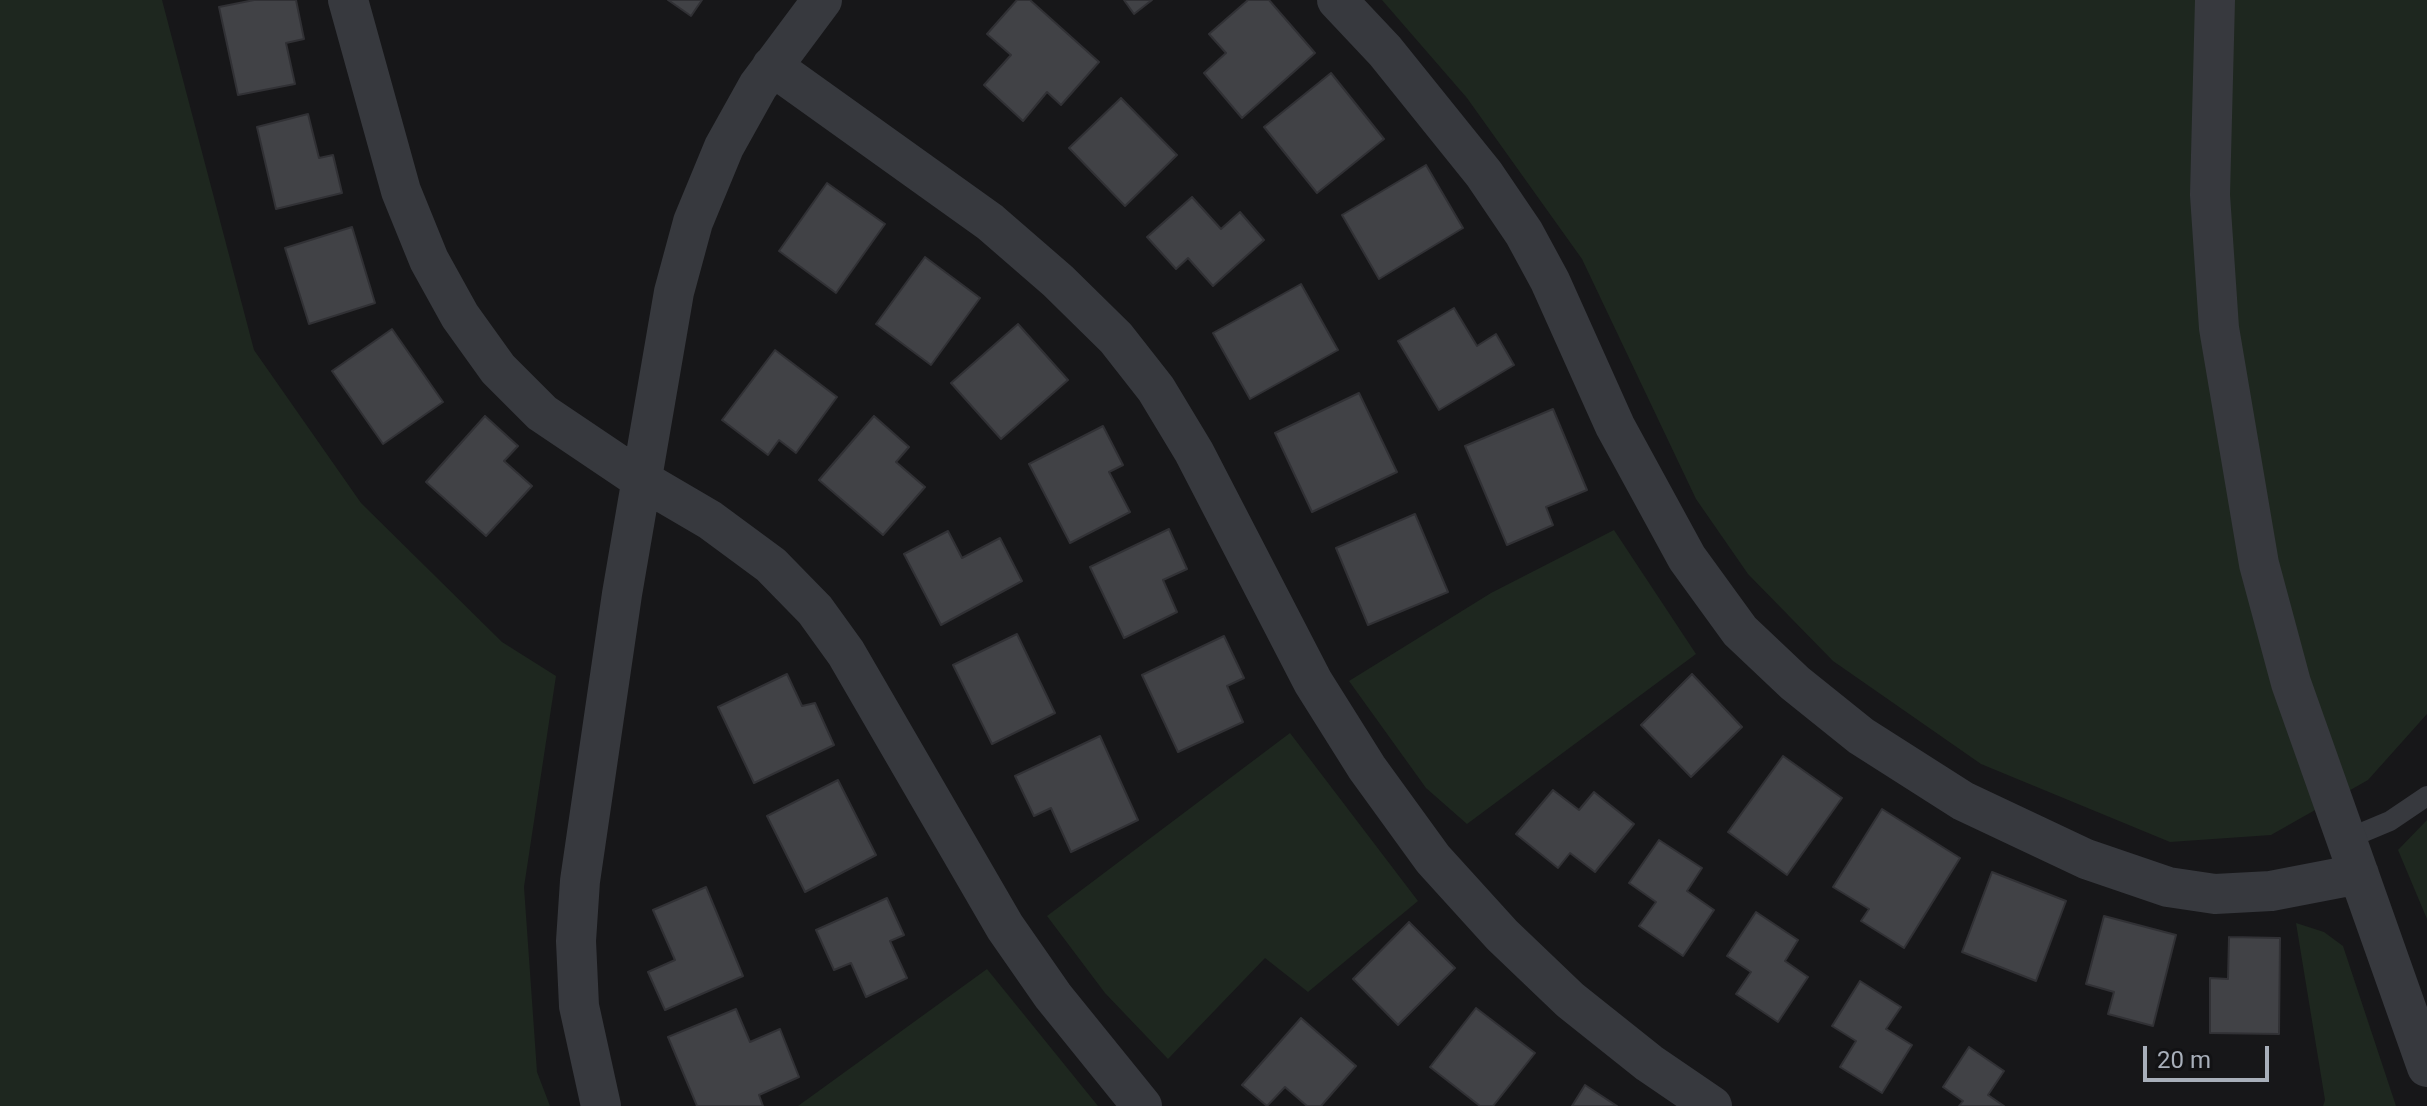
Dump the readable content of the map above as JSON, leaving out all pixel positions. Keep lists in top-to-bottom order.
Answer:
{
  "scale_bar": "20 m"
}
